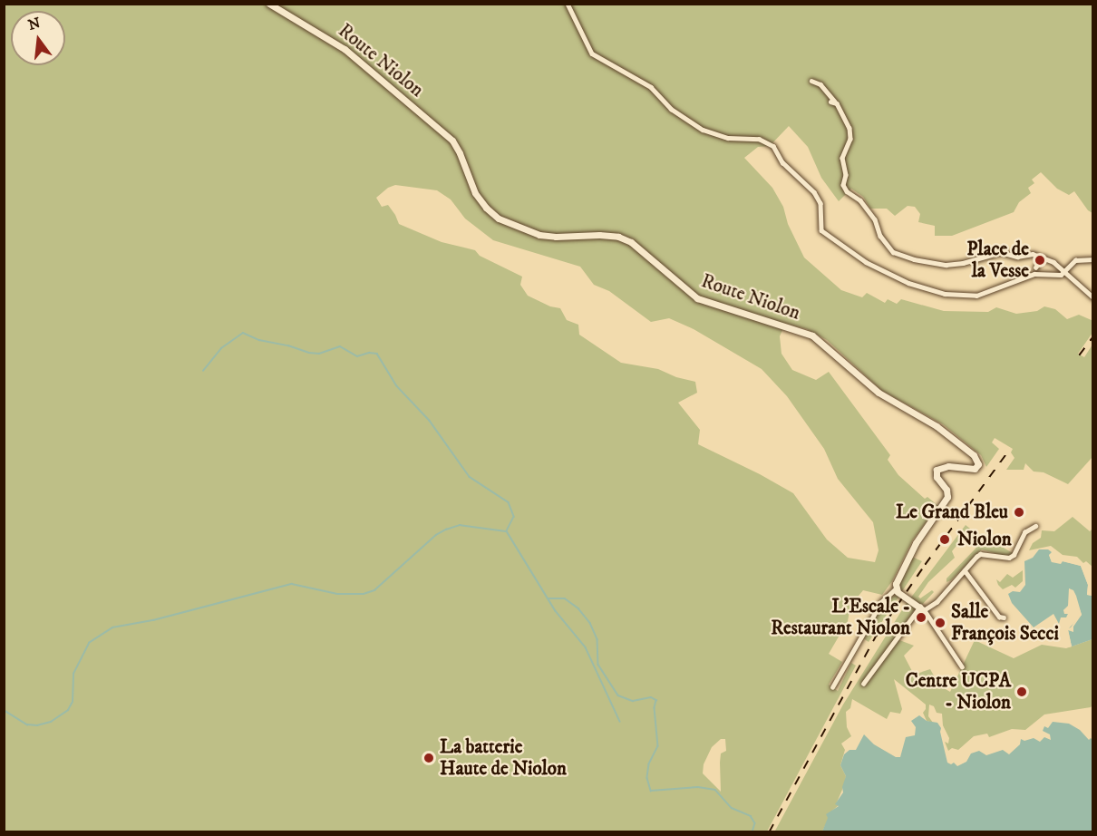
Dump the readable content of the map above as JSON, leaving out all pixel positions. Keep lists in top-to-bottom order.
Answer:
{
  "streets": {
    "street": ["Route Niolon"]
  },
  "places": [
    "Place de la Vesse",
    "Le Grand Bleu",
    "Niolon",
    "L'Escale - Restaurant Niolon",
    "Salle François Secci",
    "Centre UCPA - Niolon",
    "La batterie Haute de Niolon"
  ],
  "north": "top"
}
